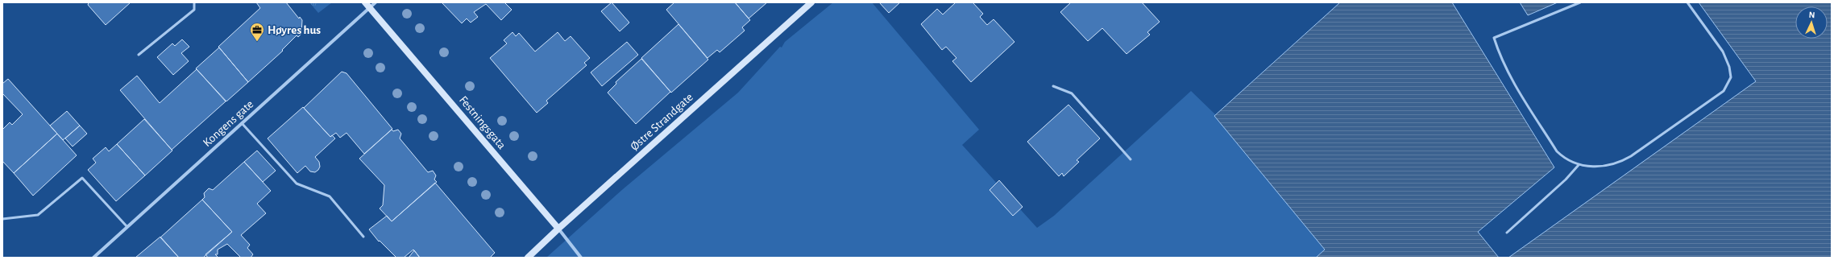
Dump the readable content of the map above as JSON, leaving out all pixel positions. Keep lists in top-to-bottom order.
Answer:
{
  "streets": {
    "street": ["Østre Strandgate", "Festningsgata", "Kongens gate"]
  },
  "crossings": [
    ["Østre Strandgate", "Festningsgata"],
    ["Festningsgata", "Kongens gate"]
  ],
  "places": {
    "office": ["Høyres hus"]
  },
  "north": "top"
}
